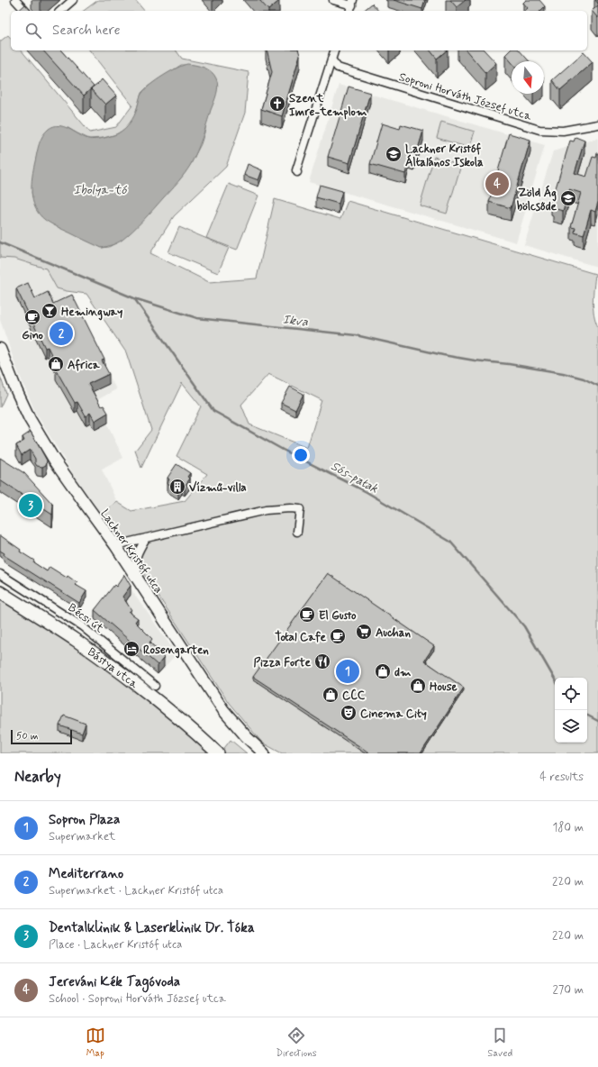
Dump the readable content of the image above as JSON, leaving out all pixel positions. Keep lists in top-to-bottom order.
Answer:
{
  "streets": {
    "main road": ["Bástya utca"],
    "street": ["Soproni Horváth József utca", "Lackner Kristóf utca", "Bécsi út"]
  },
  "water": ["Ibolya-tó", "Ikva", "Sós-patak"],
  "places": {
    "church": ["Szent Imre-templom"],
    "school or university": ["Lackner Kristóf Általános Iskola", "Zöld Ág bölcsőde"],
    "bar": ["Hemingway"],
    "cafe": ["Gino", "El Gusto", "Total Cafe"],
    "shop": [
      "Africa",
      "dm",
      "House",
      "CCC"
    ],
    "building": ["Vízmű-villa"],
    "supermarket": ["Auchan"],
    "hotel": ["Rosengarten"],
    "restaurant": ["Pizza Forte"],
    "theatre": ["Cinema City"]
  },
  "scale_bar": "50 m",
  "north": "bottom",
  "page": {
    "search": "Search here",
    "pins": [
      "4",
      "2",
      "3",
      "1"
    ],
    "scale": "50 m",
    "heading": ["Nearby", "4 results"],
    "list": [
      {
        "mark": "1",
        "name": "Sopron Plaza",
        "note": "Supermarket",
        "value": "180 m"
      },
      {
        "mark": "2",
        "name": "Mediterrano",
        "note": "Supermarket · Lackner Kristóf utca",
        "value": "220 m"
      },
      {
        "mark": "3",
        "name": "Dentalklinik & Laserklinik Dr. Tóka",
        "note": "Place · Lackner Kristóf utca",
        "value": "220 m"
      },
      {
        "mark": "4",
        "name": "Jereváni Kék Tagóvoda",
        "note": "School · Soproni Horváth József utca",
        "value": "270 m"
      }
    ],
    "nav": ["Map", "Directions", "Saved"]
  }
}
